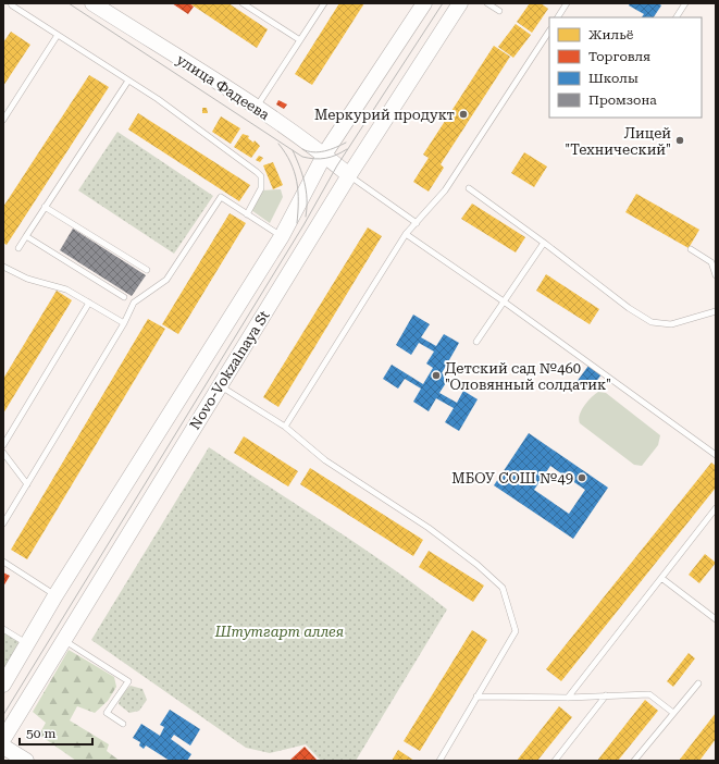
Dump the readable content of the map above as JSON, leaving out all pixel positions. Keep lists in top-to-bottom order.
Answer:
{
  "streets": {
    "main road": ["улица Фадеева", "Novo-Vokzalnaya St"]
  },
  "crossings": [
    ["улица Фадеева", "Novo-Vokzalnaya St"]
  ],
  "parks": ["Штутгарт аллея"],
  "places": [
    "Меркурий продукт",
    "Лицей \"Технический\"",
    "Детский сад №460 \"Оловянный солдатик\"",
    "МБОУ СОШ №49"
  ],
  "legend": [
    "Жильё",
    "Торговля",
    "Школы",
    "Промзона"
  ],
  "scale_bar": "50 m"
}
